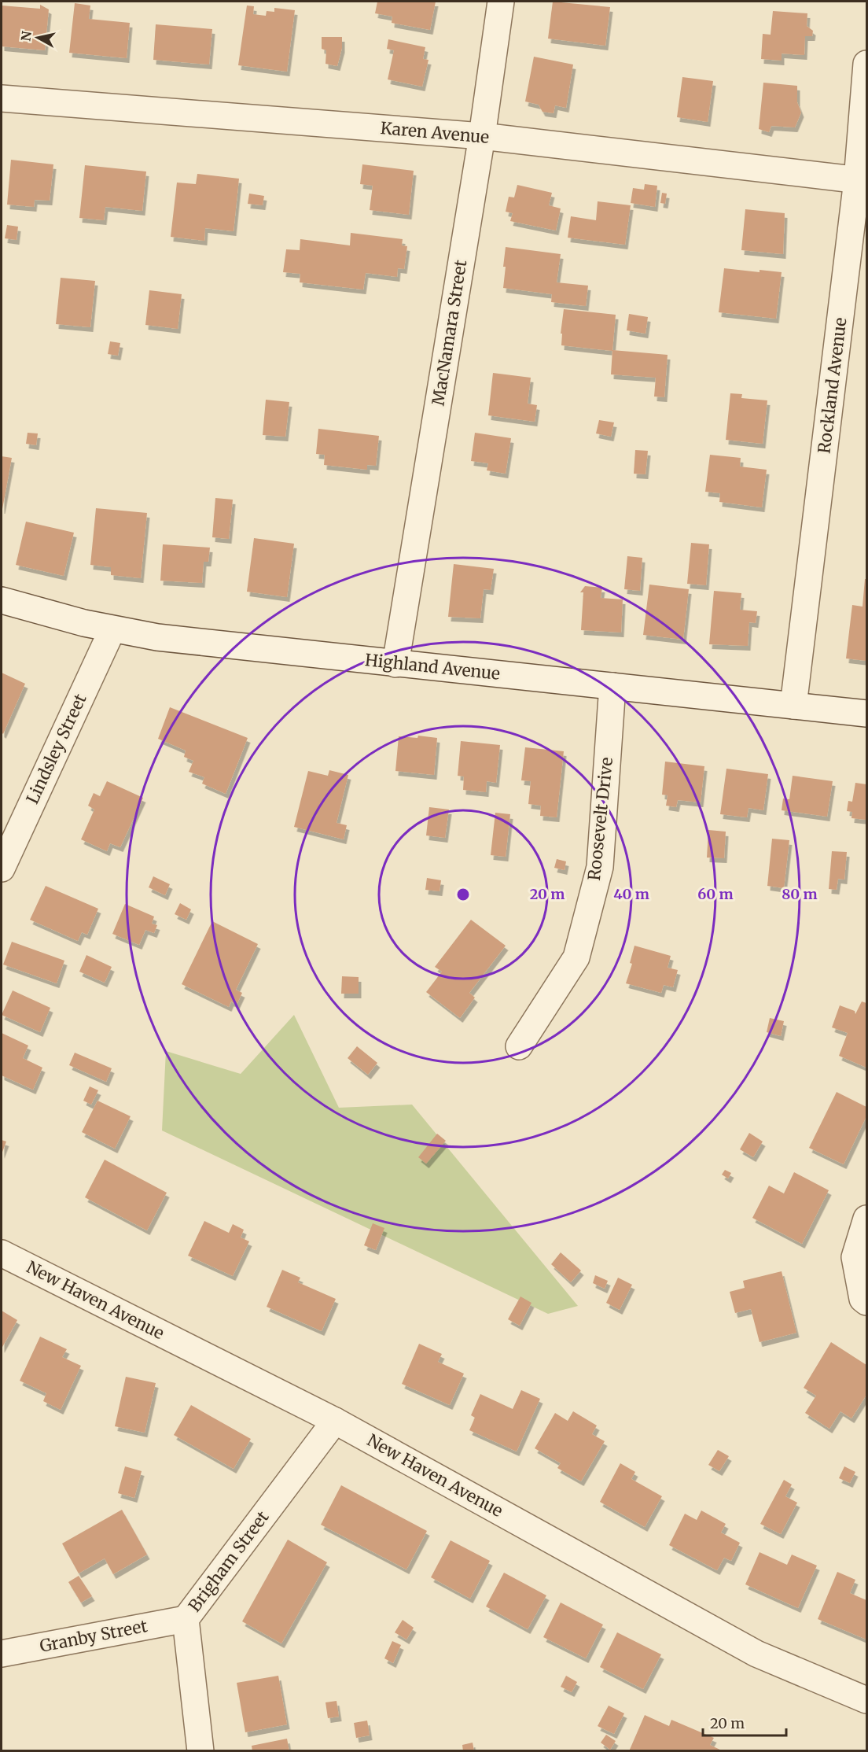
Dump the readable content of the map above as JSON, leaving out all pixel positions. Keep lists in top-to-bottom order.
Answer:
{
  "streets": {
    "street": [
      "Karen Avenue",
      "MacNamara Street",
      "Rockland Avenue",
      "Highland Avenue",
      "Lindsley Street",
      "Roosevelt Drive",
      "New Haven Avenue",
      "Brigham Street",
      "Granby Street"
    ]
  },
  "crossings": [
    ["Karen Avenue", "MacNamara Street"],
    ["Karen Avenue", "Rockland Avenue"],
    ["MacNamara Street", "Highland Avenue"],
    ["Rockland Avenue", "Highland Avenue"],
    ["Highland Avenue", "Lindsley Street"],
    ["Highland Avenue", "Roosevelt Drive"],
    ["New Haven Avenue", "Brigham Street"],
    ["Brigham Street", "Granby Street"]
  ],
  "scale_bar": "20 m",
  "north": "left",
  "rings": [
    "20 m",
    "40 m",
    "60 m",
    "80 m"
  ]
}
